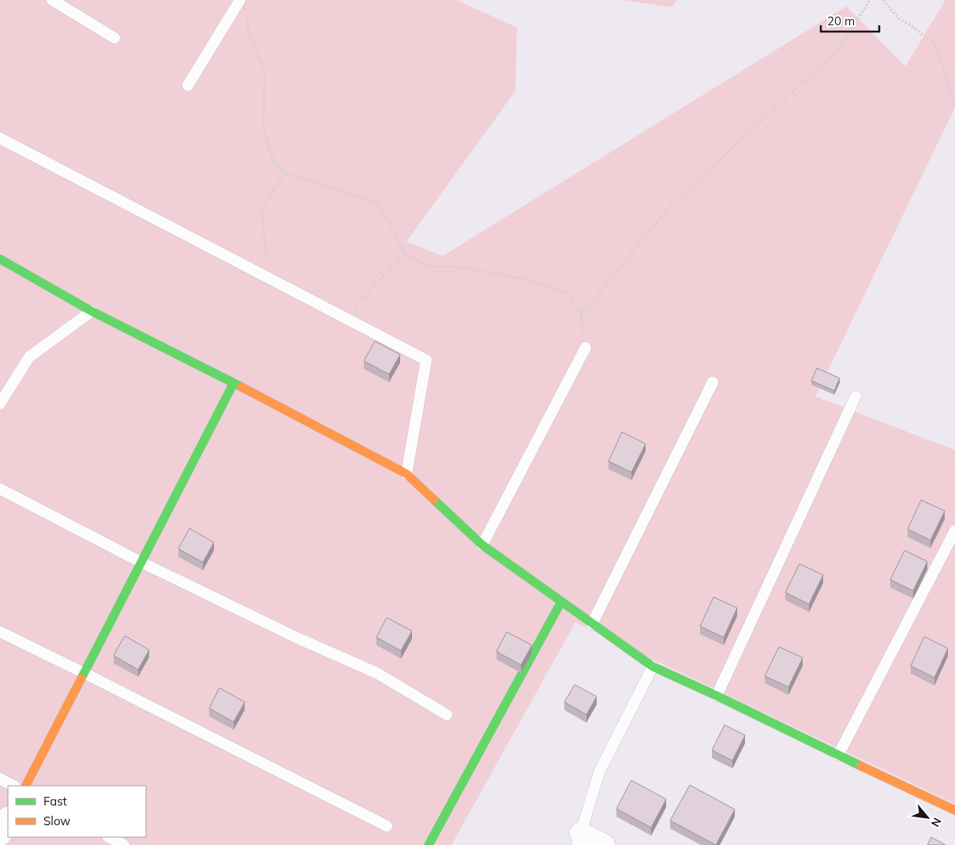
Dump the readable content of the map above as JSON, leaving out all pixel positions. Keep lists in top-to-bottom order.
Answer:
{
  "legend": ["Fast", "Slow"],
  "scale_bar": "20 m",
  "north": "bottom right"
}
